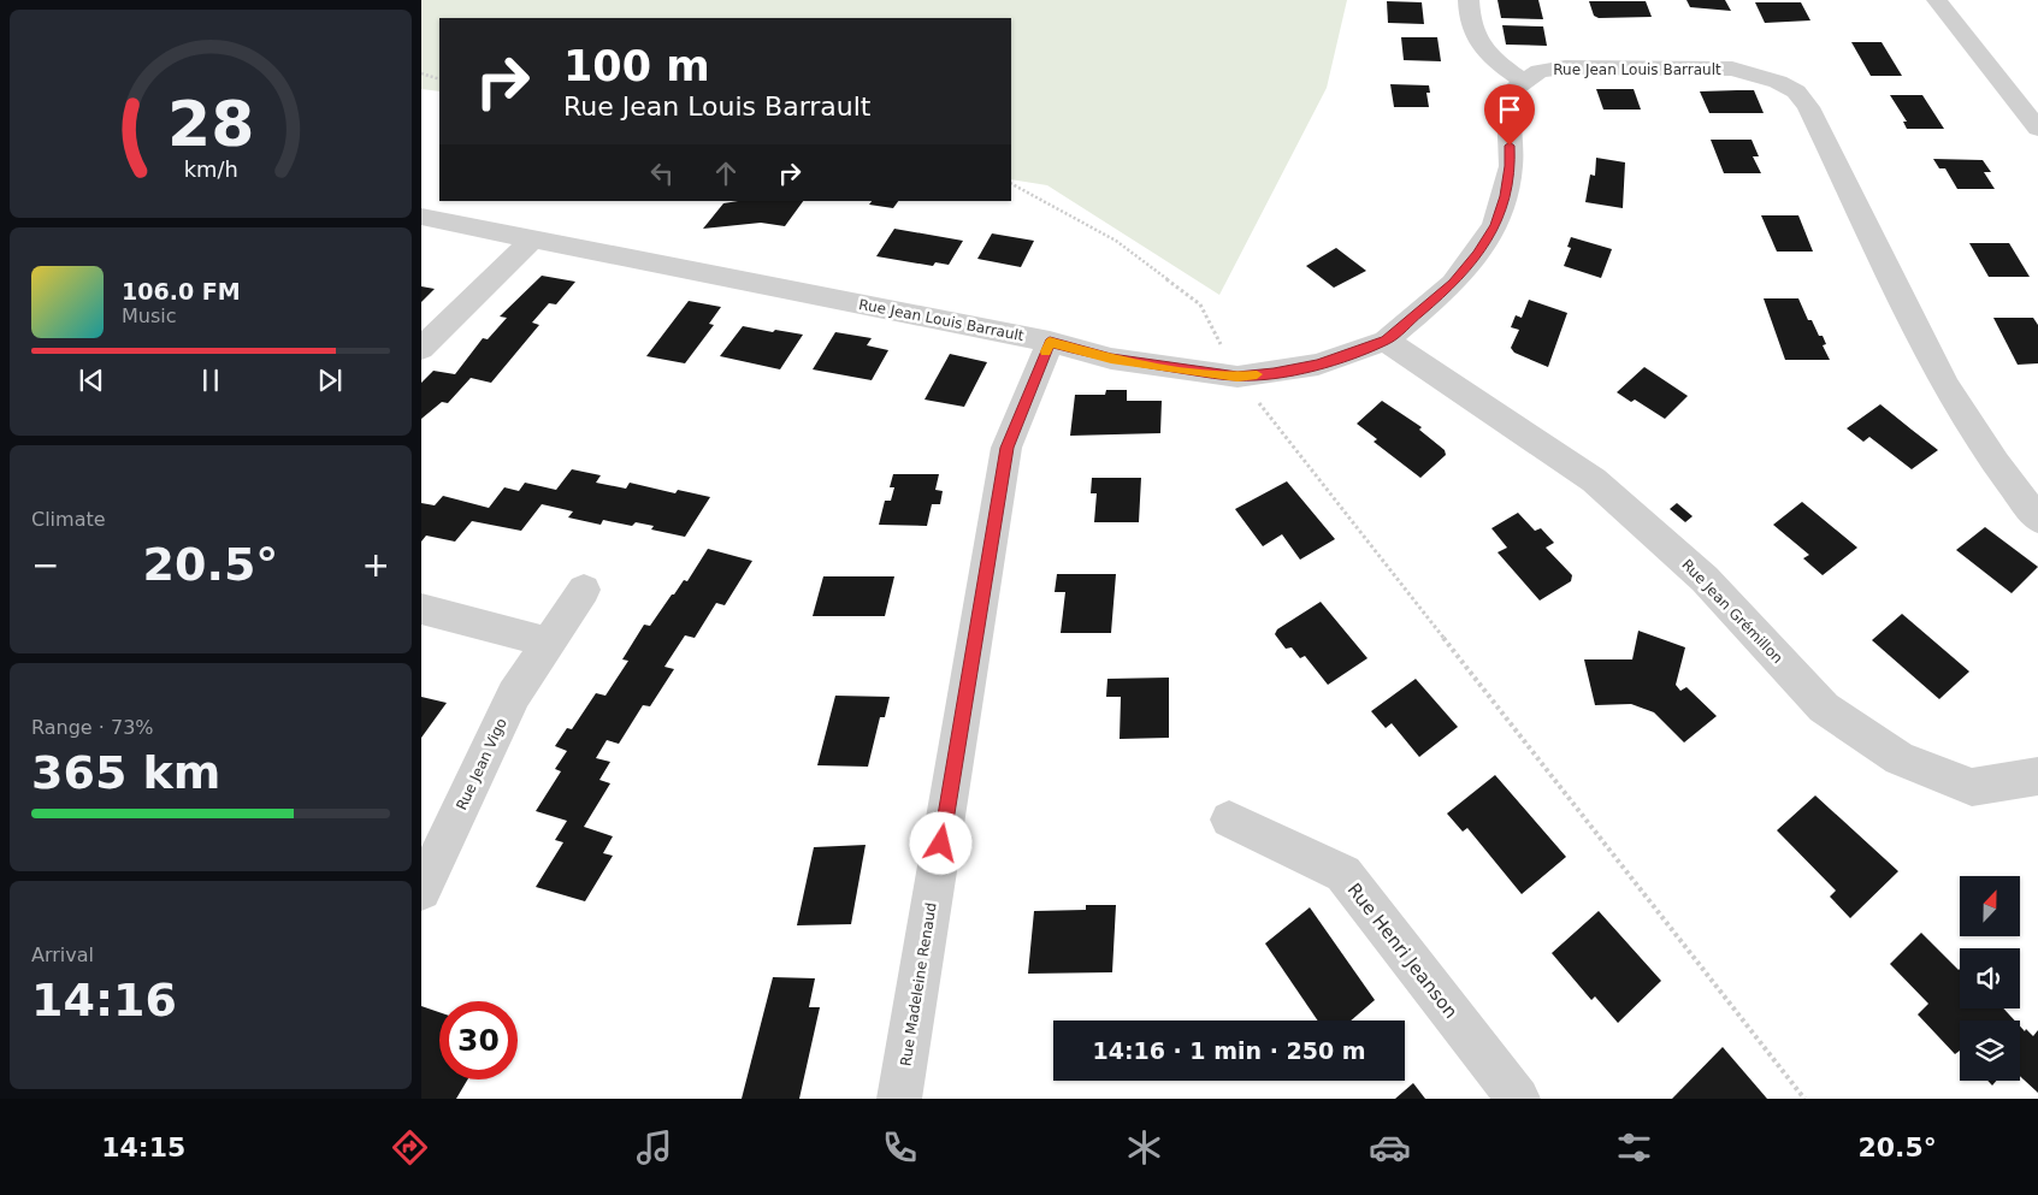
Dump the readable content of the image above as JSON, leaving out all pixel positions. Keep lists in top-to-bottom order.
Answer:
{
  "streets": {
    "street": [
      "Rue Jean Louis Barrault",
      "Rue Jean Grémillon",
      "Rue Jean Vigo",
      "Rue Henri Jeanson",
      "Rue Madeleine Renaud"
    ]
  },
  "crossings": [
    ["Rue Jean Louis Barrault", "Rue Jean Grémillon"],
    ["Rue Jean Louis Barrault", "Rue Madeleine Renaud"]
  ],
  "north": "top",
  "page": {
    "turn": ["100 m", "Rue Jean Louis Barrault"],
    "song": ["106.0 FM", "Music"],
    "tile": [
      "Climate",
      ["Range · 73%", "365 km"],
      ["Arrival", "14:16"]
    ],
    "heat": ["−", "20.5°", "+"],
    "limit": "30",
    "trip": "14:16 · 1 min · 250 m",
    "tabs": ["14:15", "20.5°"],
    "gauge": ["28", "km/h"]
  }
}
